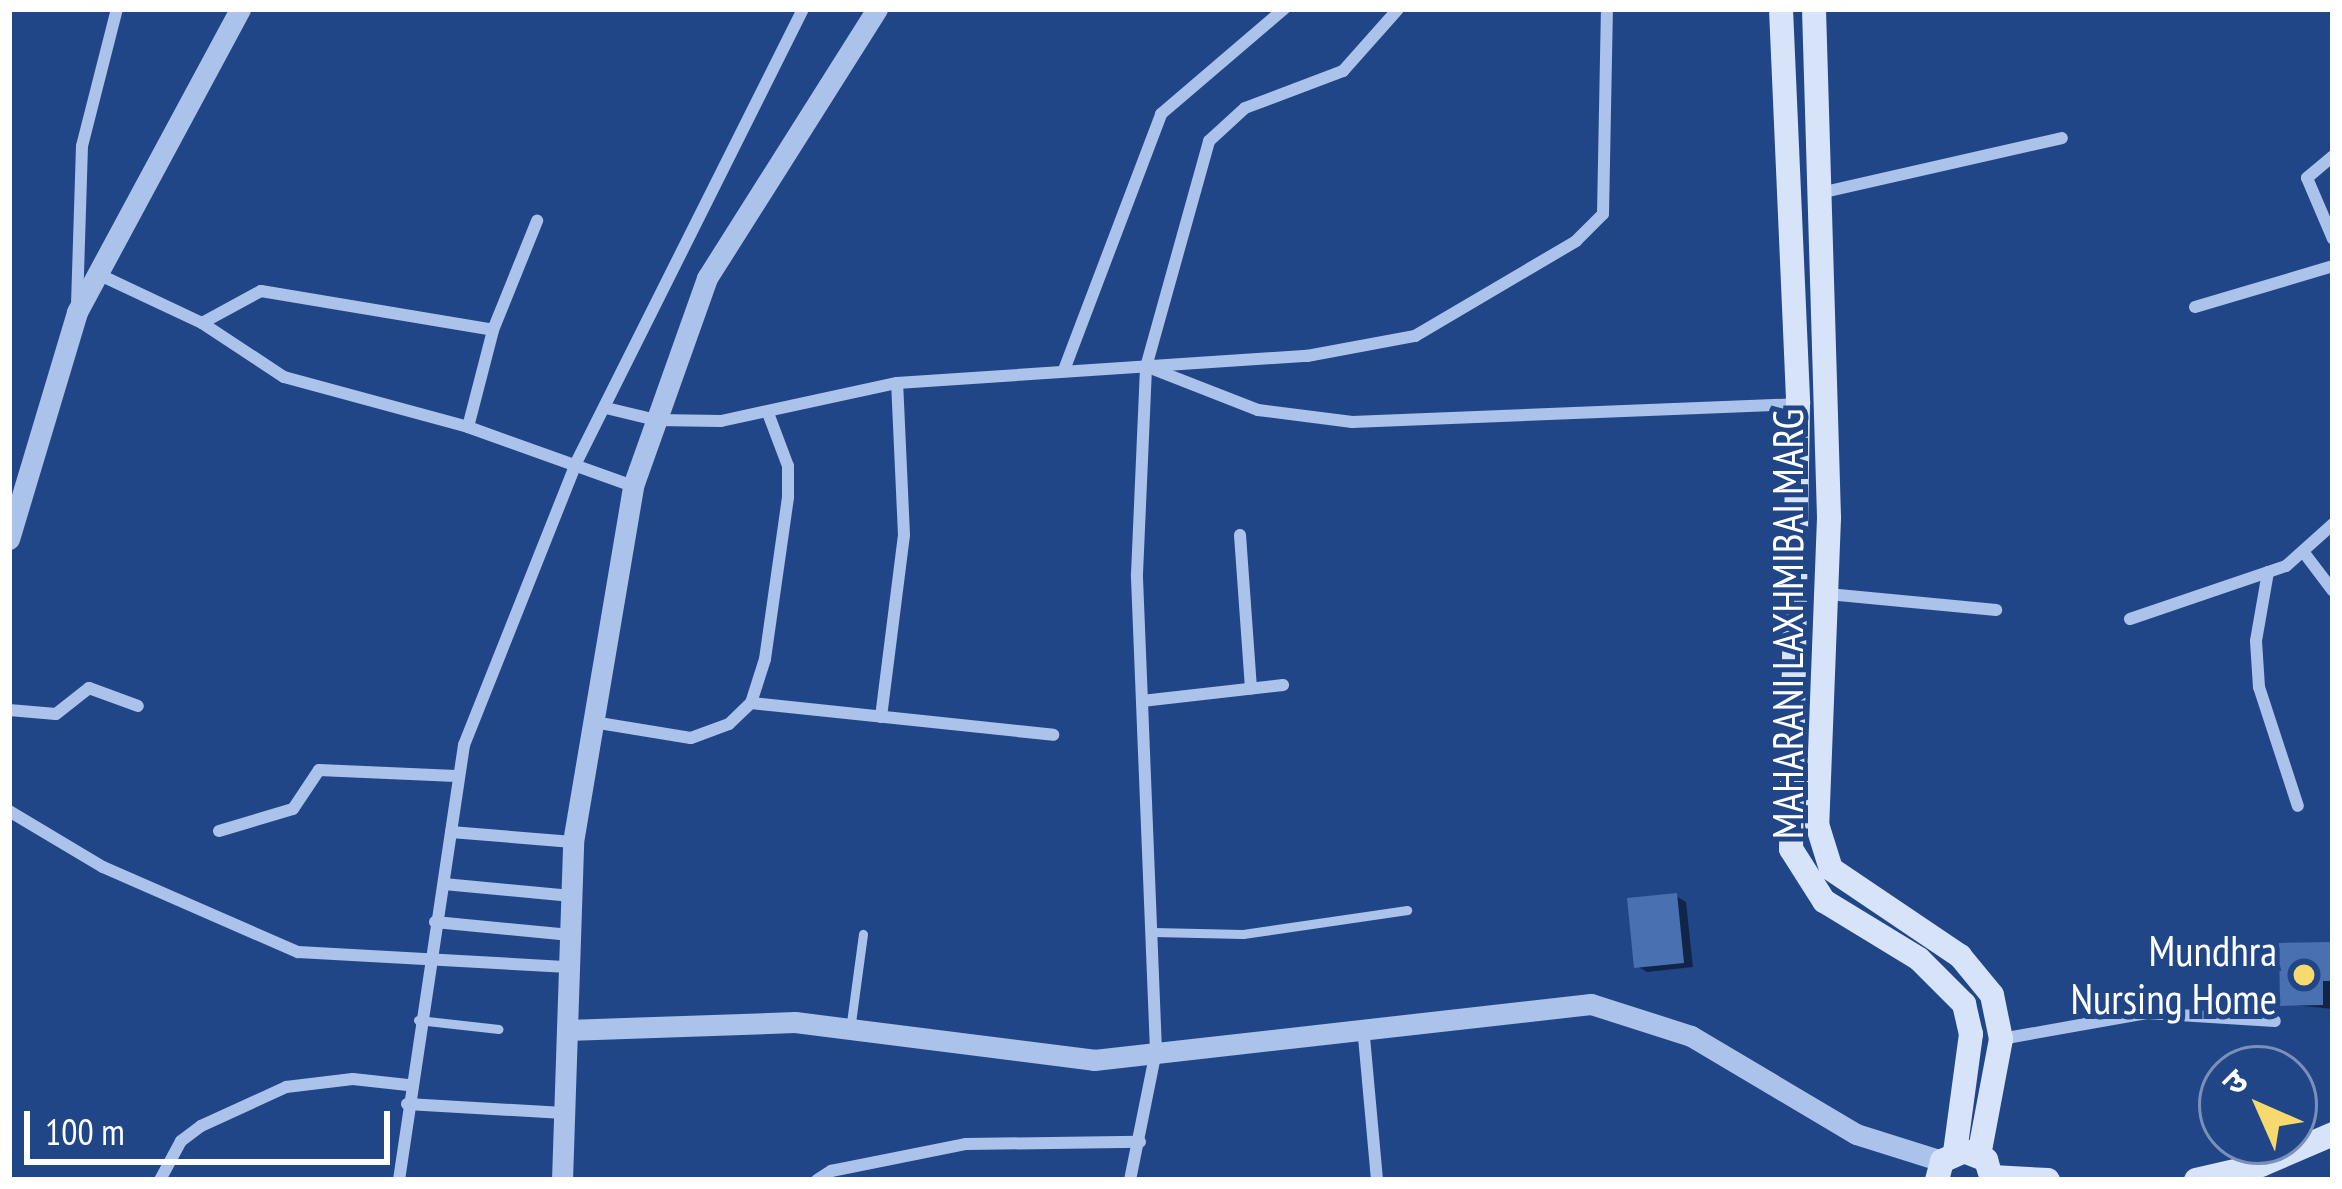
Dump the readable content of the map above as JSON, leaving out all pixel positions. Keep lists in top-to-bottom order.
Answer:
{
  "streets": {
    "main road": ["MAHARANI LAXHMIBAI MARG"]
  },
  "places": ["Mundhra Nursing Home"],
  "scale_bar": "100 m",
  "north": "top left"
}
